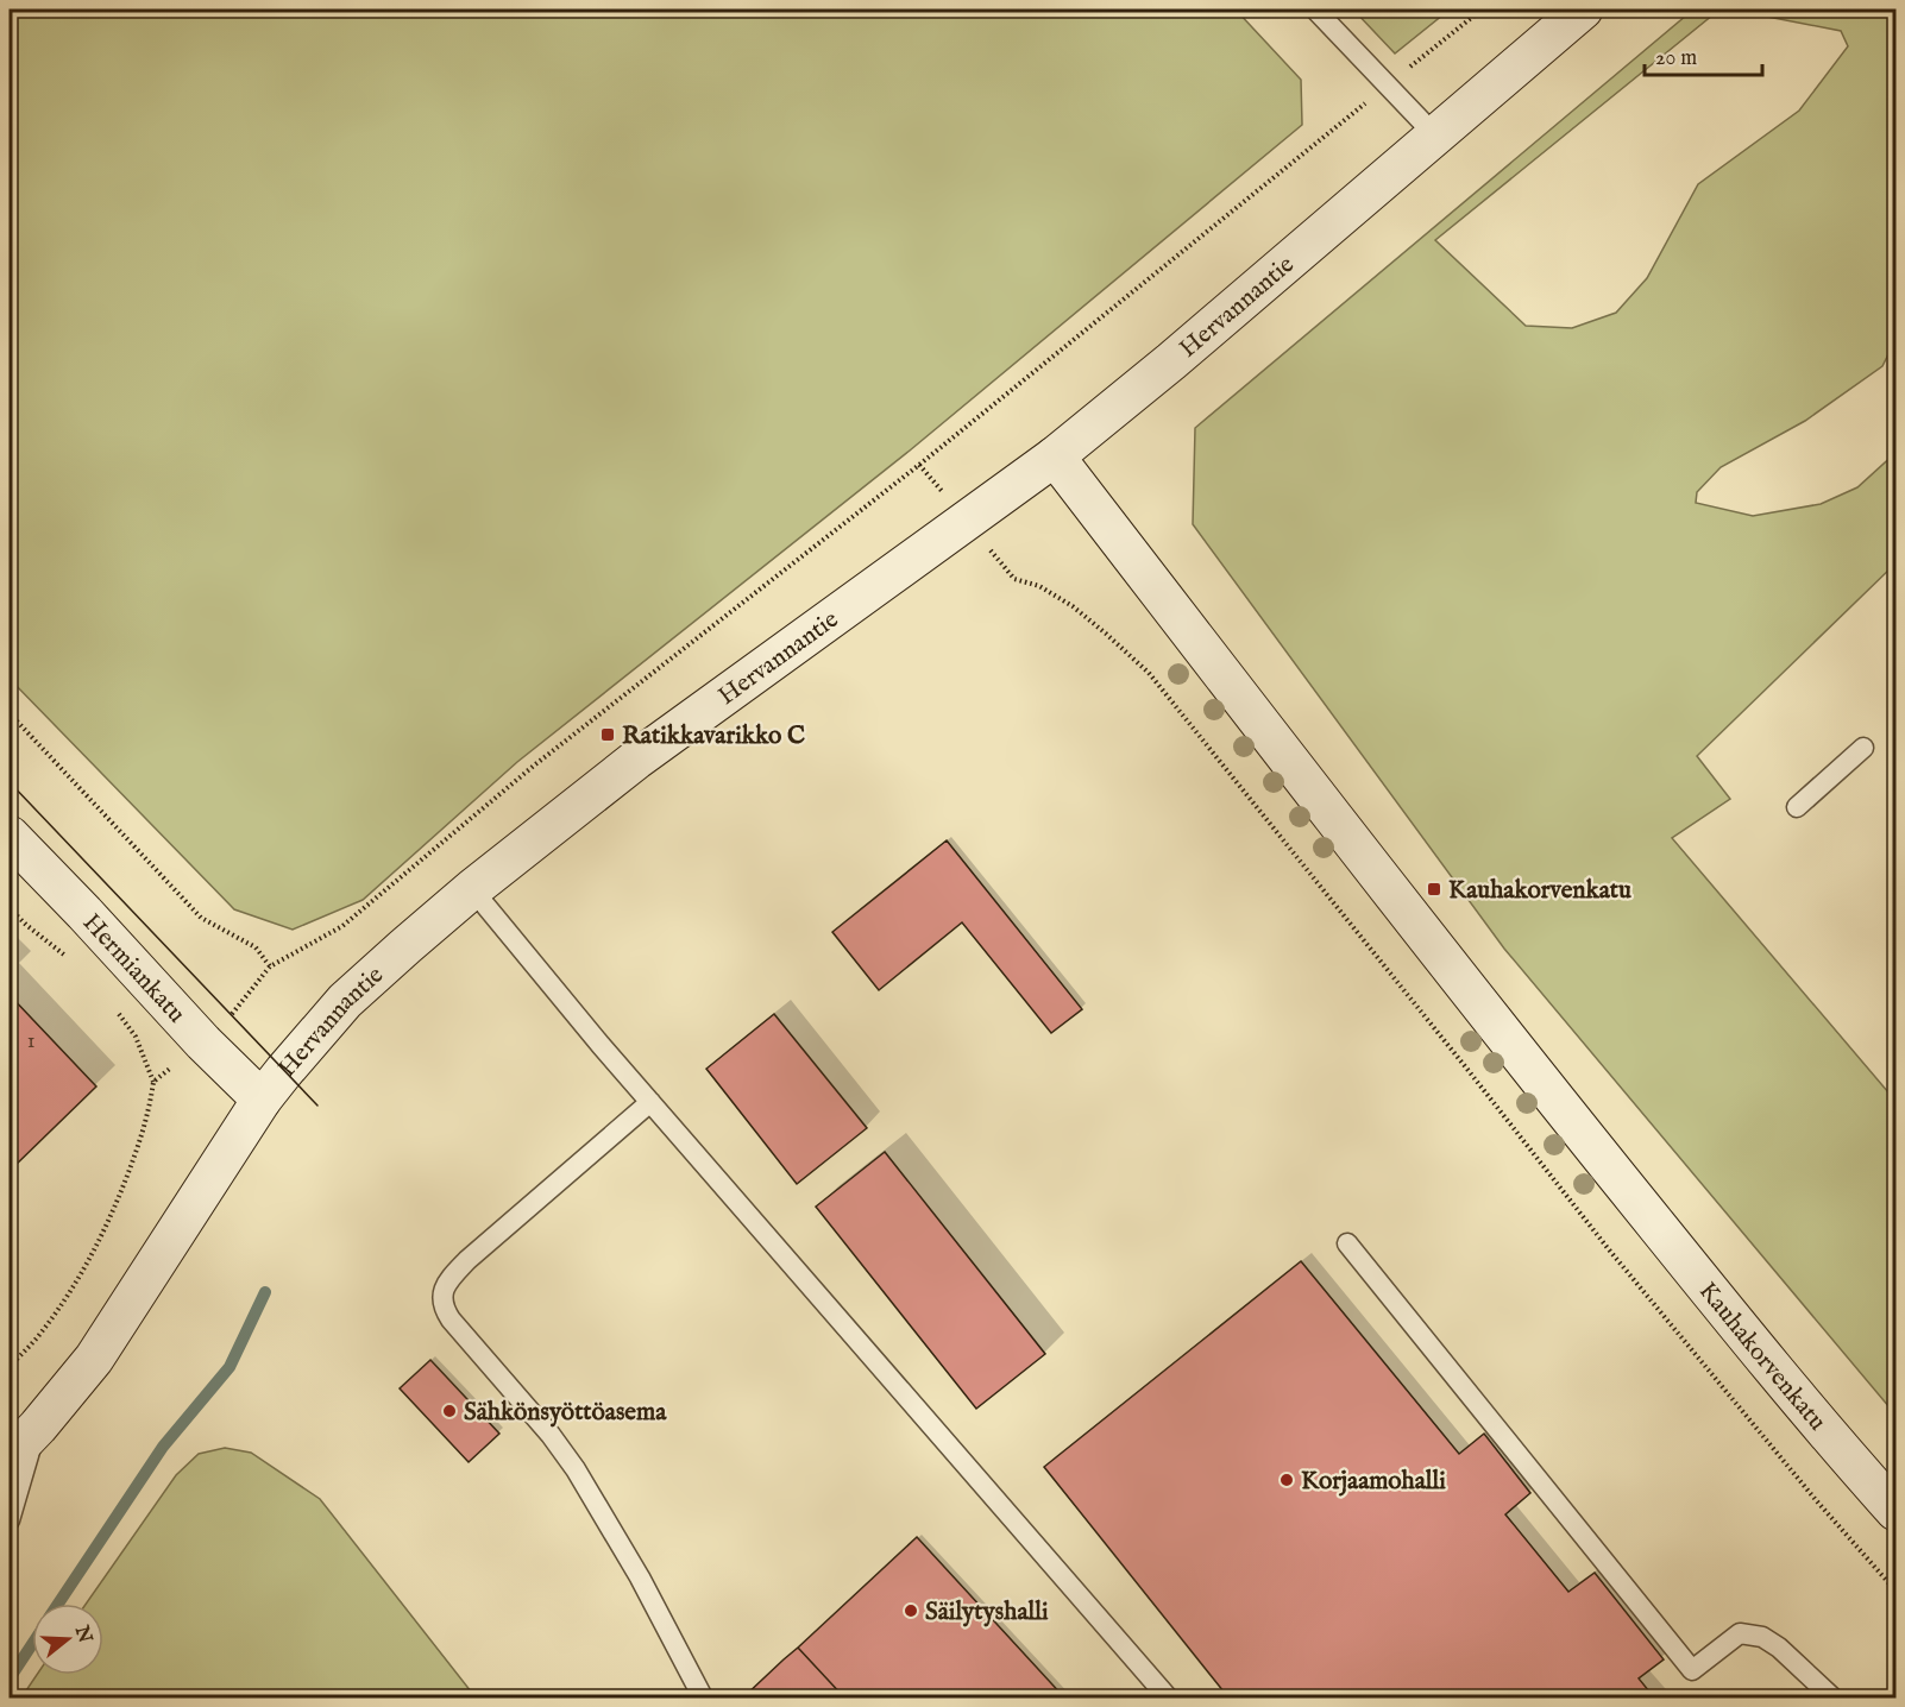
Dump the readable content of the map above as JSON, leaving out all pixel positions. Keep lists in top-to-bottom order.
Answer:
{
  "streets": {
    "main road": ["Hervannantie", "Hermiankatu", "Kauhakorvenkatu"]
  },
  "crossings": [
    ["Hervannantie", "Hermiankatu"],
    ["Hervannantie", "Kauhakorvenkatu"]
  ],
  "places": {
    "transit": ["Ratikkavarikko C", "Kauhakorvenkatu"],
    "other": ["Sähkönsyöttöasema", "Korjaamohalli", "Säilytyshalli"]
  },
  "house_numbers": ["1"],
  "scale_bar": "20 m",
  "north": "right"
}
